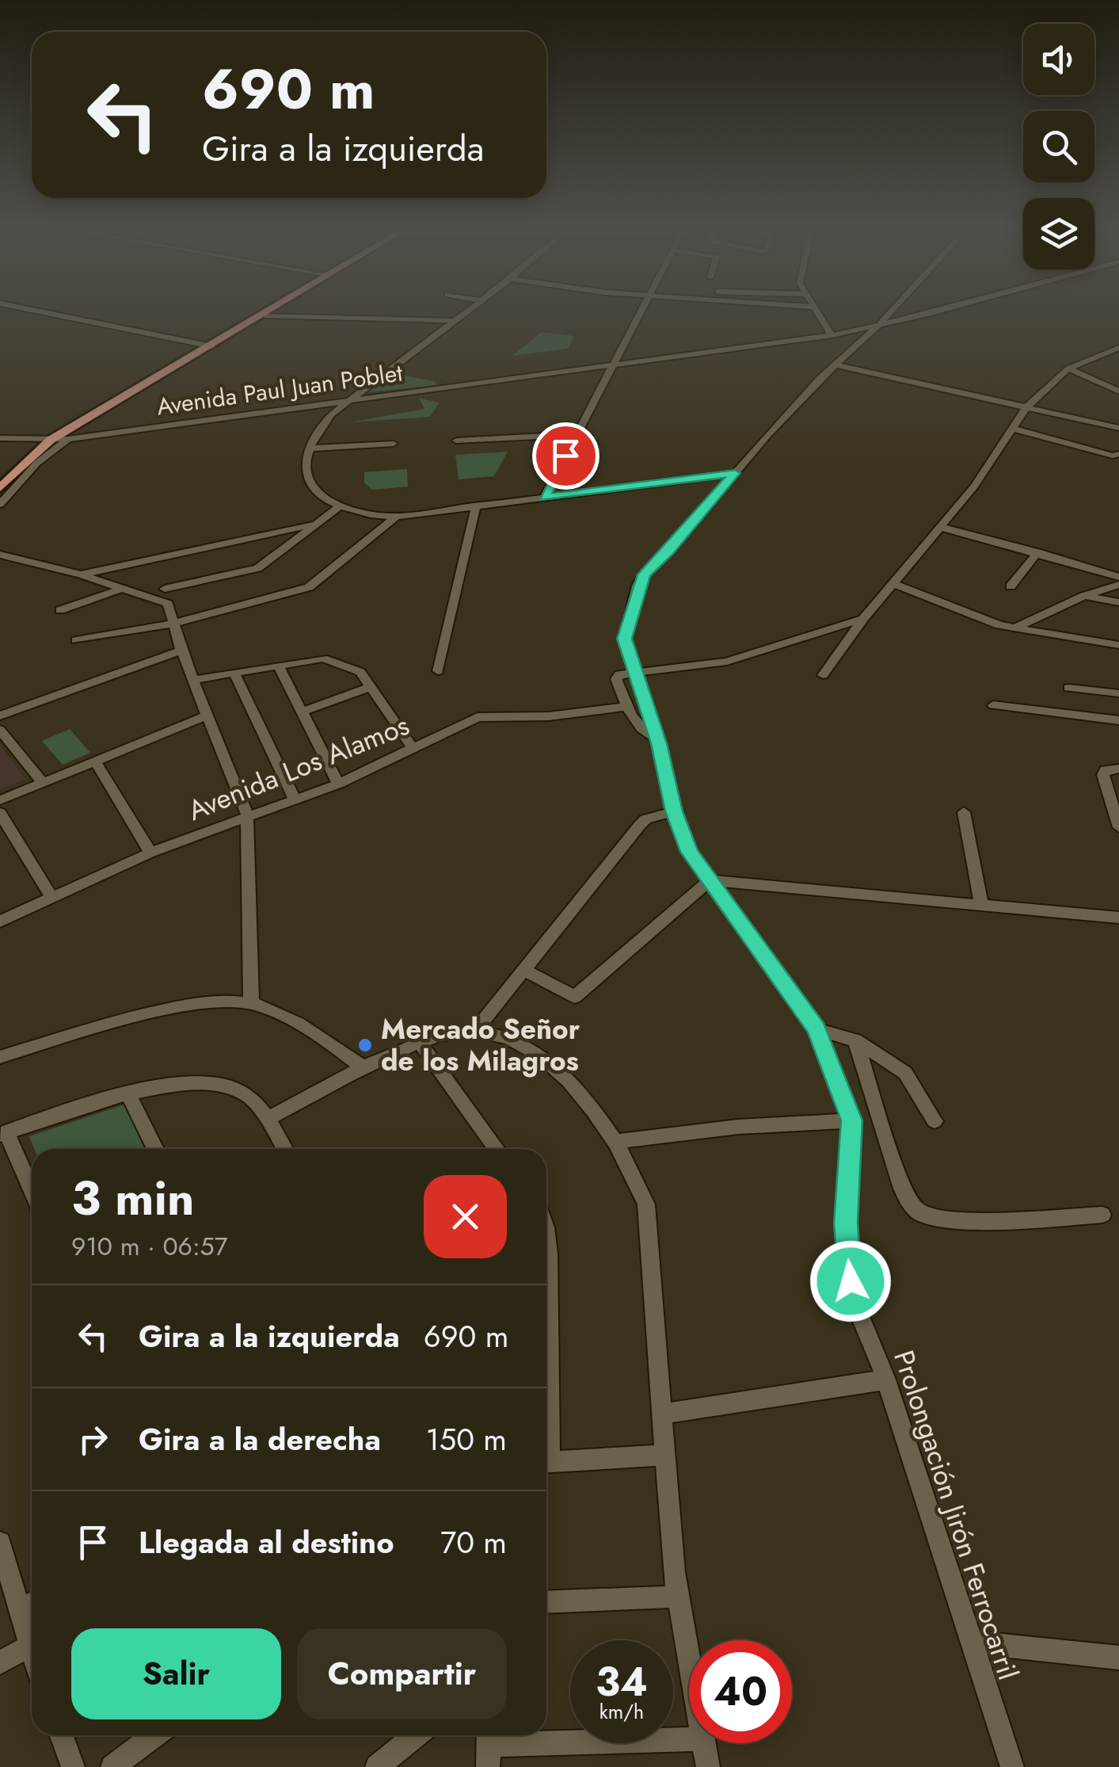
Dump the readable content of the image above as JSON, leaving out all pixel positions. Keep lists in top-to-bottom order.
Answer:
{
  "streets": {
    "street": ["Avenida Paul Juan Poblet", "Avenida Los Alamos", "Prolongación Jirón Ferrocarril"]
  },
  "crossings": [
    ["Avenida Paul Juan Poblet", "Prolongación Jirón Ferrocarril"]
  ],
  "places": ["Mercado Señor de los Milagros"],
  "page": {
    "turn": ["690 m", "Gira a la izquierda"],
    "heading": ["3 min", "910 m · 06:57"],
    "list": [
      {
        "name": "Gira a la izquierda",
        "value": "690 m"
      },
      {
        "name": "Gira a la derecha",
        "value": "150 m"
      },
      {
        "name": "Llegada al destino",
        "value": "70 m"
      }
    ],
    "buttons": ["Salir", "Compartir"],
    "speed": "34 km/h",
    "limit": "40"
  }
}
